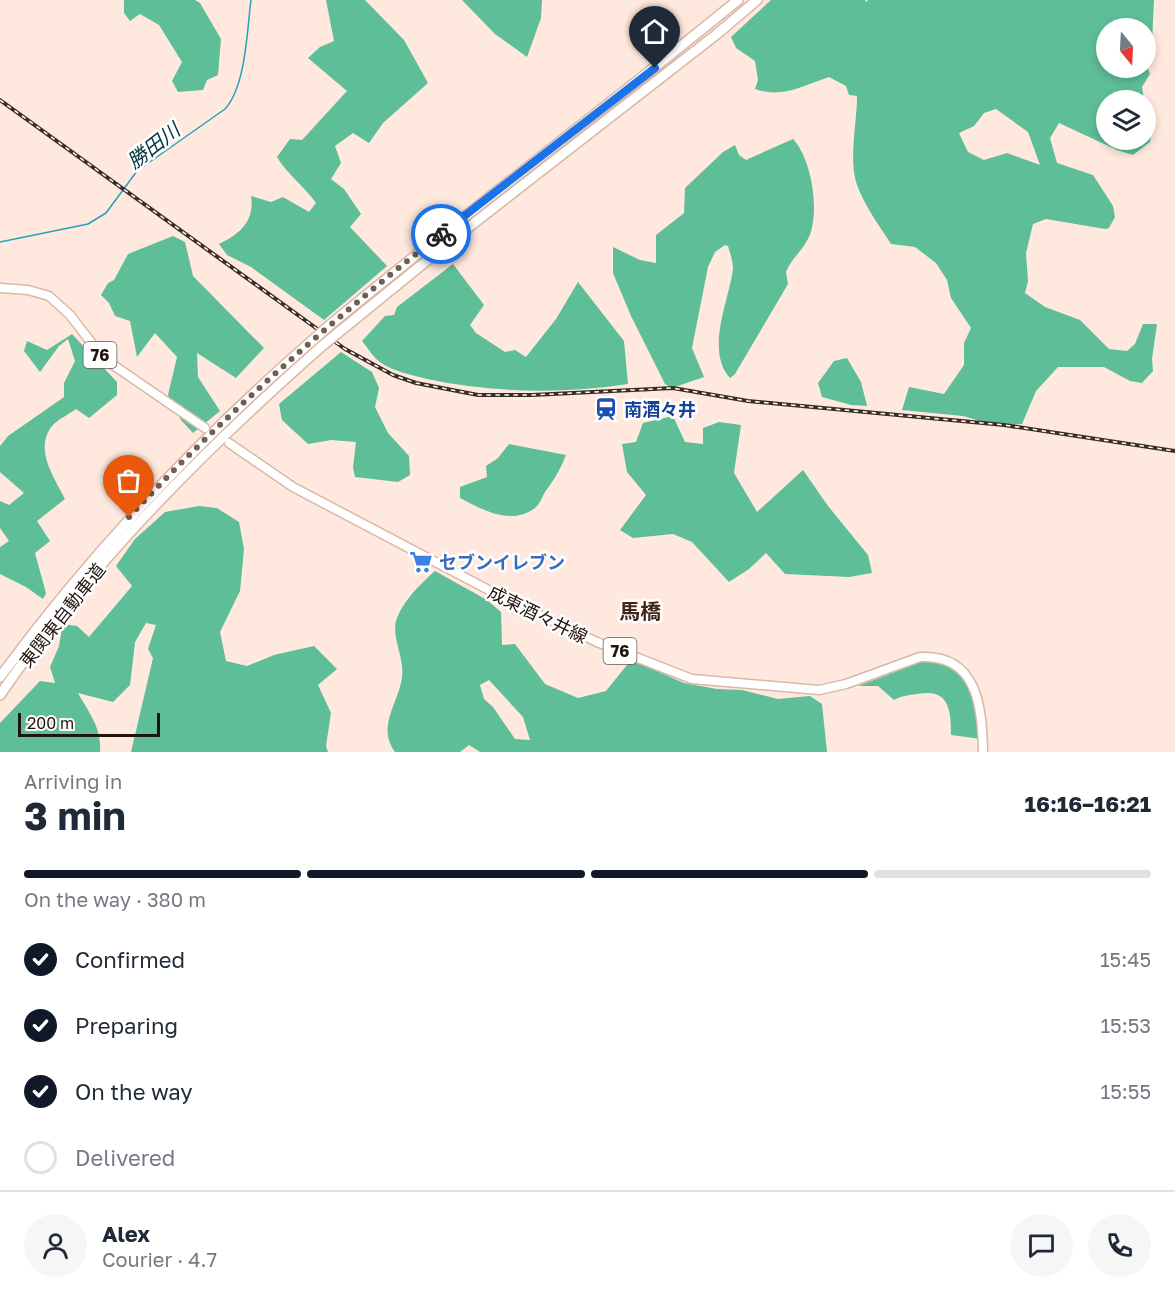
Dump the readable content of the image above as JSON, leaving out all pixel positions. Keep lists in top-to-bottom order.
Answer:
{
  "streets": {
    "highway": ["東関東自動車道"],
    "main road": ["76", "成東酒々井線"]
  },
  "districts": ["馬橋"],
  "water": ["勝田川"],
  "places": {
    "station": ["南酒々井"],
    "supermarket": ["セブンイレブン"]
  },
  "scale_bar": "200 m",
  "north": "bottom",
  "page": {
    "scale": "200 m",
    "heading": ["3 min", "Arriving in", "16:16–16:21"],
    "panel": ["Alex", "Courier · 4.7"],
    "bar": "On the way · 380 m",
    "list": [
      ["Confirmed", "15:45"],
      ["Preparing", "15:53"],
      ["On the way", "15:55"],
      "Delivered"
    ]
  }
}
